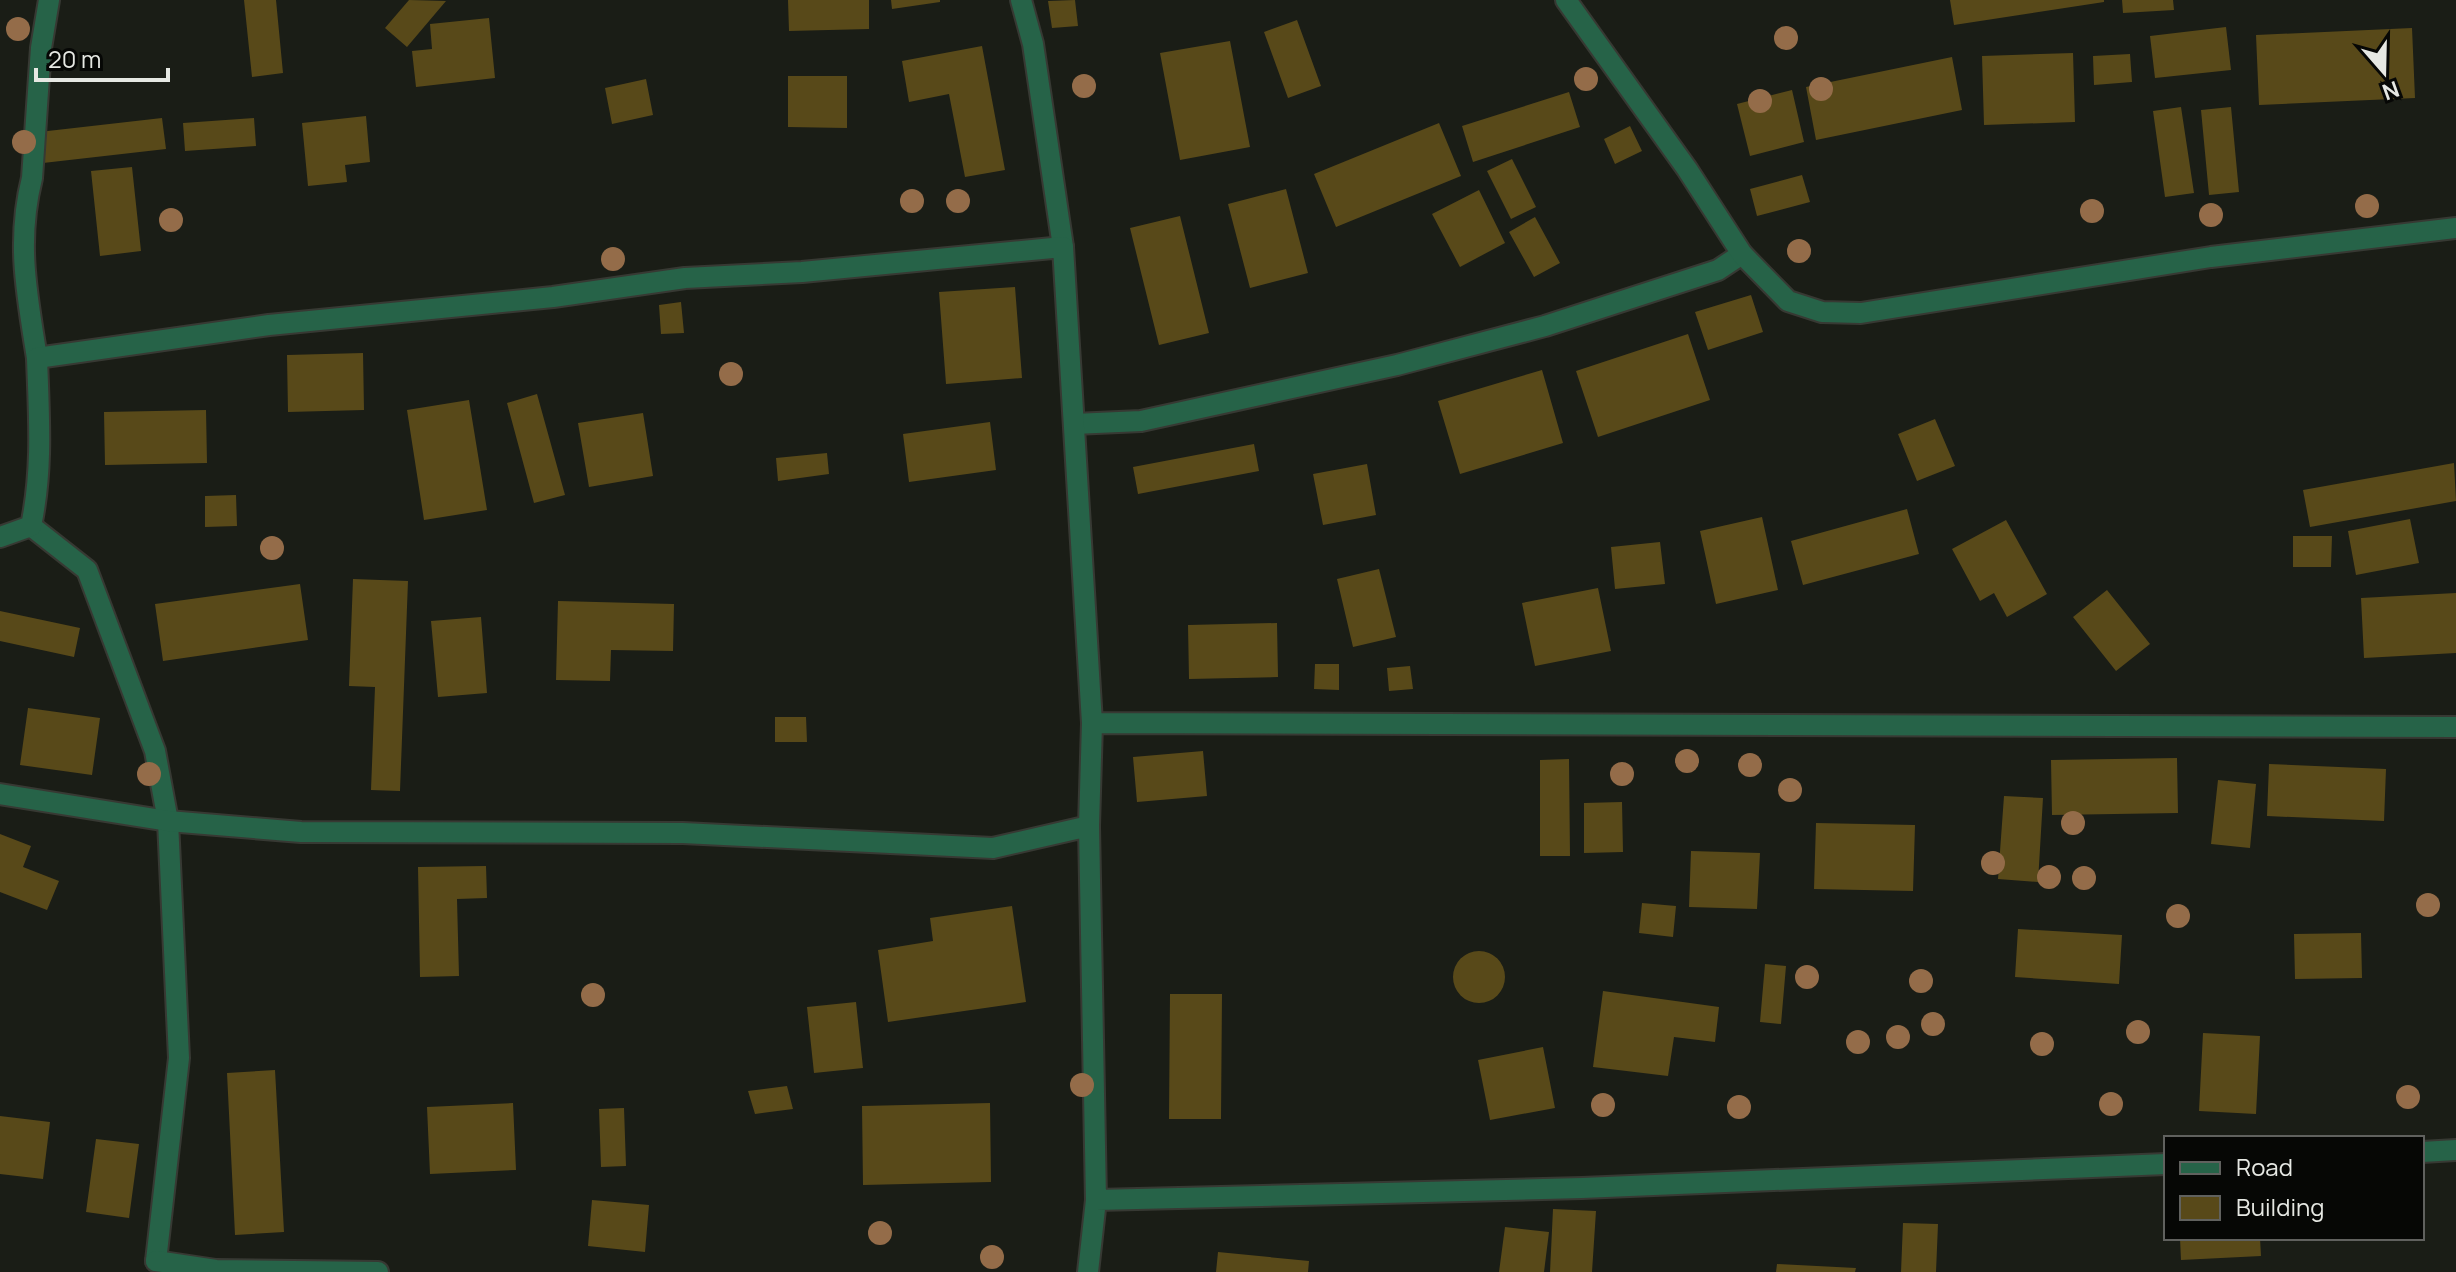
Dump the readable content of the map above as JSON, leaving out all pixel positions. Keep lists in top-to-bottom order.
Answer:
{
  "legend": ["Road", "Building"],
  "scale_bar": "20 m",
  "north": "bottom"
}
